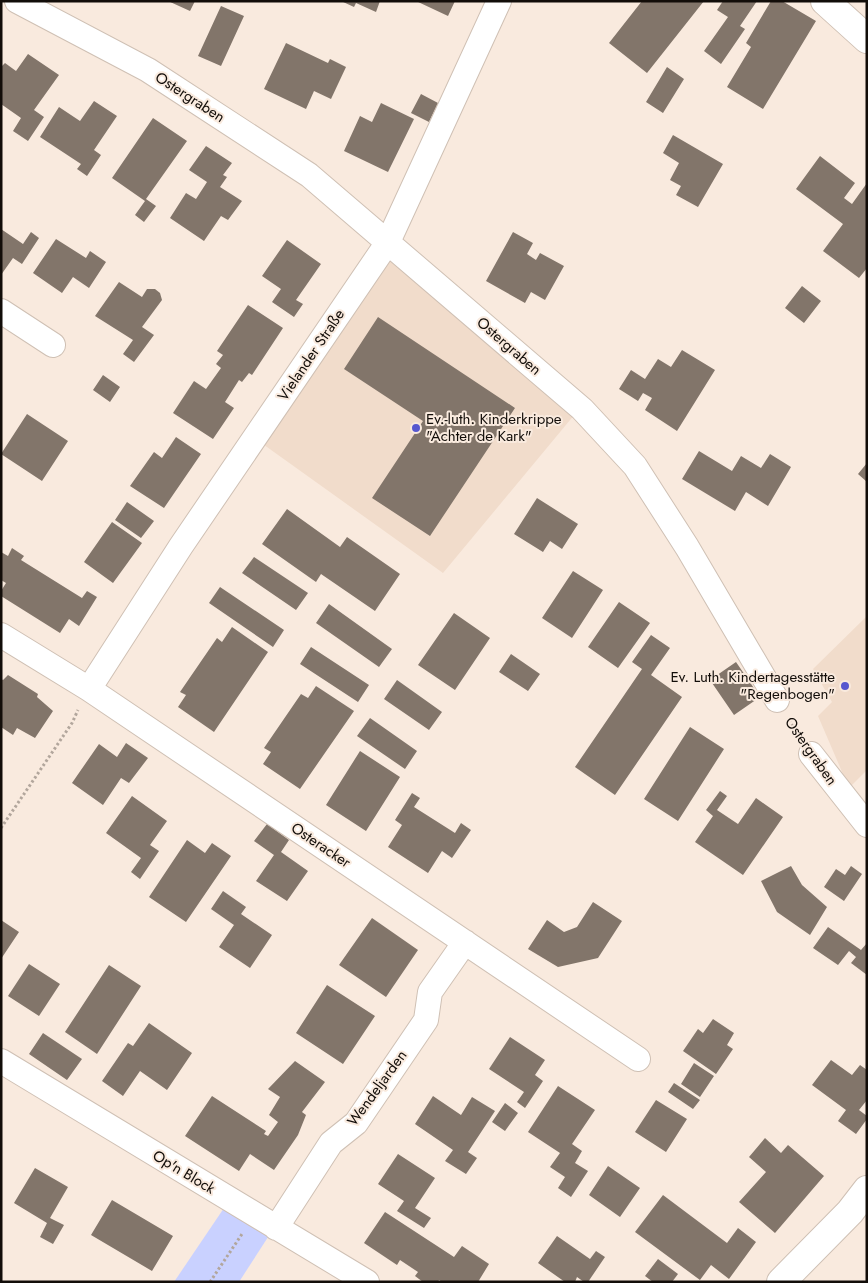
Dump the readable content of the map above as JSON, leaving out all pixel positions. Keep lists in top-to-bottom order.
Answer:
{
  "streets": {
    "street": [
      "Ostergraben",
      "Vielander Straße",
      "Osteracker",
      "Wendeljarden",
      "Op'n Block"
    ]
  },
  "crossings": [
    ["Ostergraben", "Vielander Straße"],
    ["Vielander Straße", "Osteracker"],
    ["Osteracker", "Wendeljarden"],
    ["Wendeljarden", "Op'n Block"]
  ],
  "places": ["Ev.-luth. Kinderkrippe \"Achter de Kark\"", "Ev. Luth. Kindertagesstätte \"Regenbogen\""]
}
